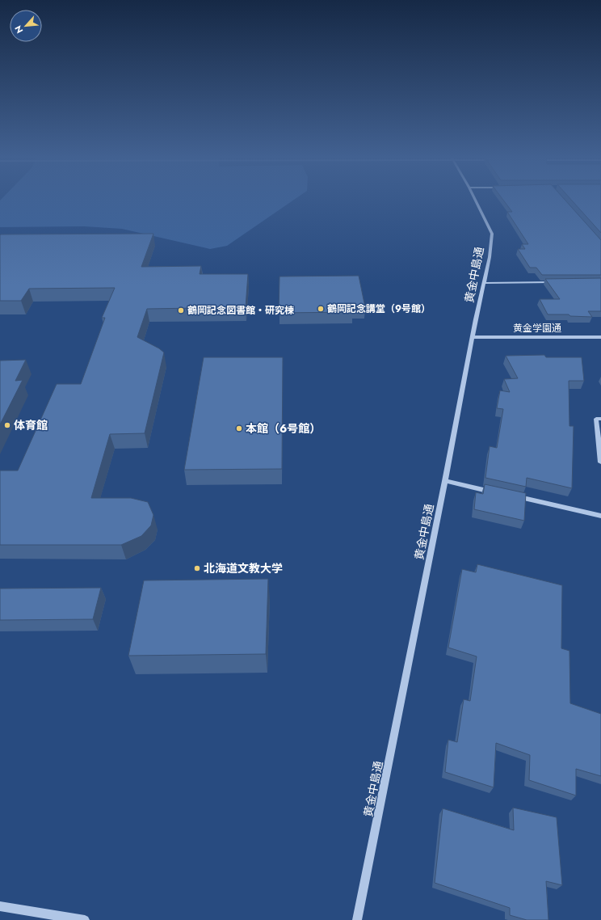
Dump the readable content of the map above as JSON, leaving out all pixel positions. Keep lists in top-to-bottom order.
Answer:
{
  "streets": {
    "street": ["黄金中島通", "黄金学園通"]
  },
  "crossings": [
    ["黄金中島通", "黄金学園通"]
  ],
  "places": [
    "鶴岡記念講堂（9号館）",
    "鶴岡記念図書館・研究棟",
    "体育館",
    "本館（6号館）",
    "北海道文教大学"
  ],
  "north": "bottom left"
}
